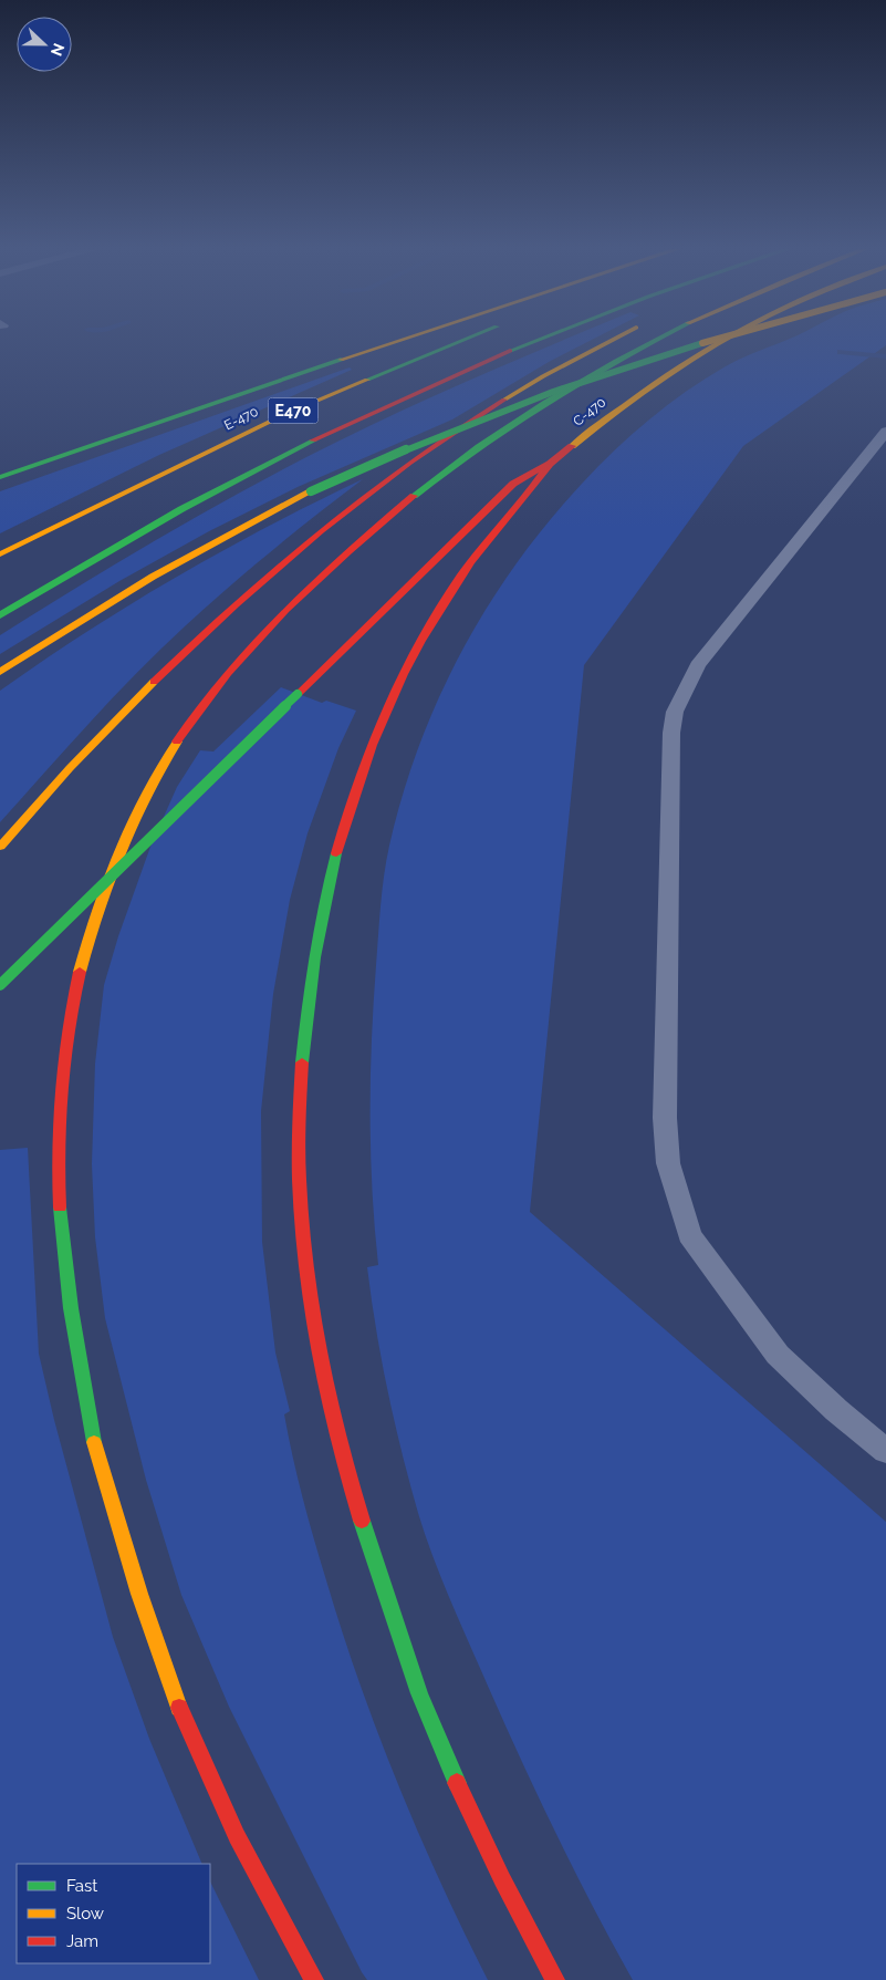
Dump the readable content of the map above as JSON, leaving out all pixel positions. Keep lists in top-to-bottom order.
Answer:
{
  "streets": {
    "highway": ["E470", "C-470", "E-470"]
  },
  "legend": ["Fast", "Slow", "Jam"],
  "north": "right"
}
